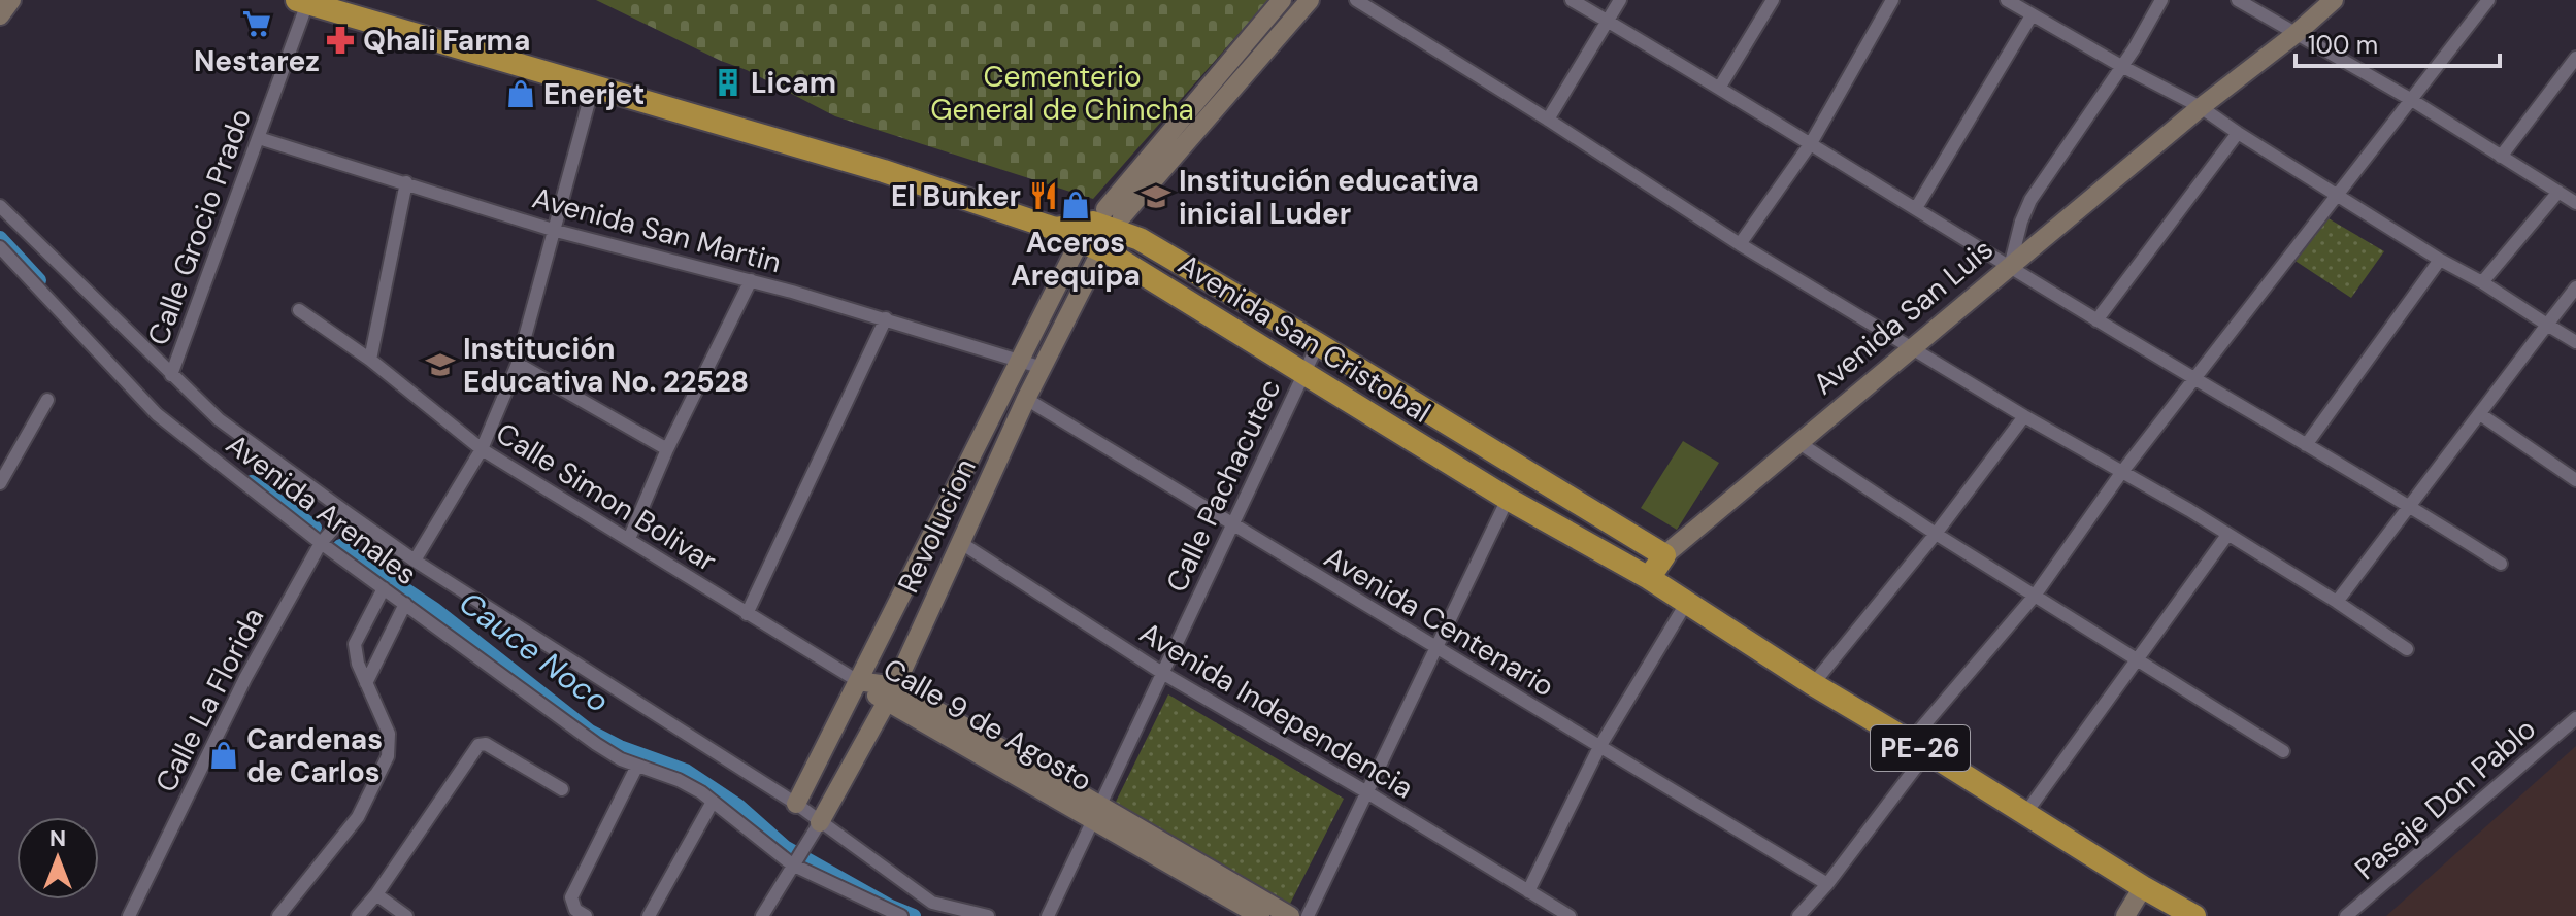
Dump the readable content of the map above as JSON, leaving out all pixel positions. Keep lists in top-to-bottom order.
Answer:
{
  "streets": {
    "highway": ["Avenida San Luis", "Avenida San Cristobal", "PE-26"],
    "street": [
      "Calle Grocio Prado",
      "Avenida San Martin",
      "Calle Pachacutec",
      "Calle Simon Bolivar",
      "Avenida Arenales",
      "Revolucion",
      "Avenida Centenario",
      "Calle La Florida",
      "Avenida Independencia",
      "Calle 9 de Agosto",
      "Pasaje Don Pablo"
    ]
  },
  "crossings": [
    ["Calle Grocio Prado", "Avenida San Martin"],
    ["Calle Grocio Prado", "Avenida San Cristobal"],
    ["Calle Grocio Prado", "Avenida Arenales"],
    ["Avenida San Martin", "Revolucion"],
    ["Avenida San Luis", "Avenida San Cristobal"],
    ["Avenida San Cristobal", "Calle Pachacutec"],
    ["Avenida San Cristobal", "Revolucion"],
    ["Calle Pachacutec", "Avenida Centenario"],
    ["Calle Pachacutec", "Avenida Independencia"],
    ["Calle Pachacutec", "Calle 9 de Agosto"],
    ["Calle Simon Bolivar", "Revolucion"],
    ["Calle Simon Bolivar", "Calle 9 de Agosto"],
    ["Avenida Arenales", "Revolucion"],
    ["Avenida Arenales", "Calle La Florida"],
    ["Revolucion", "Avenida Centenario"],
    ["Revolucion", "Avenida Independencia"],
    ["Revolucion", "Calle 9 de Agosto"]
  ],
  "water": ["Cauce Noco"],
  "parks": ["Cementerio General de Chincha"],
  "places": {
    "supermarket": ["Nestarez"],
    "pharmacy": ["Qhali Farma"],
    "building": ["Licam"],
    "shop": ["Enerjet", "Aceros Arequipa", "Cardenas de Carlos"],
    "restaurant": ["El Bunker"],
    "school or university": ["Institución educativa inicial Luder", "Institución Educativa No. 22528"]
  },
  "scale_bar": "100 m",
  "north": "top"
}
